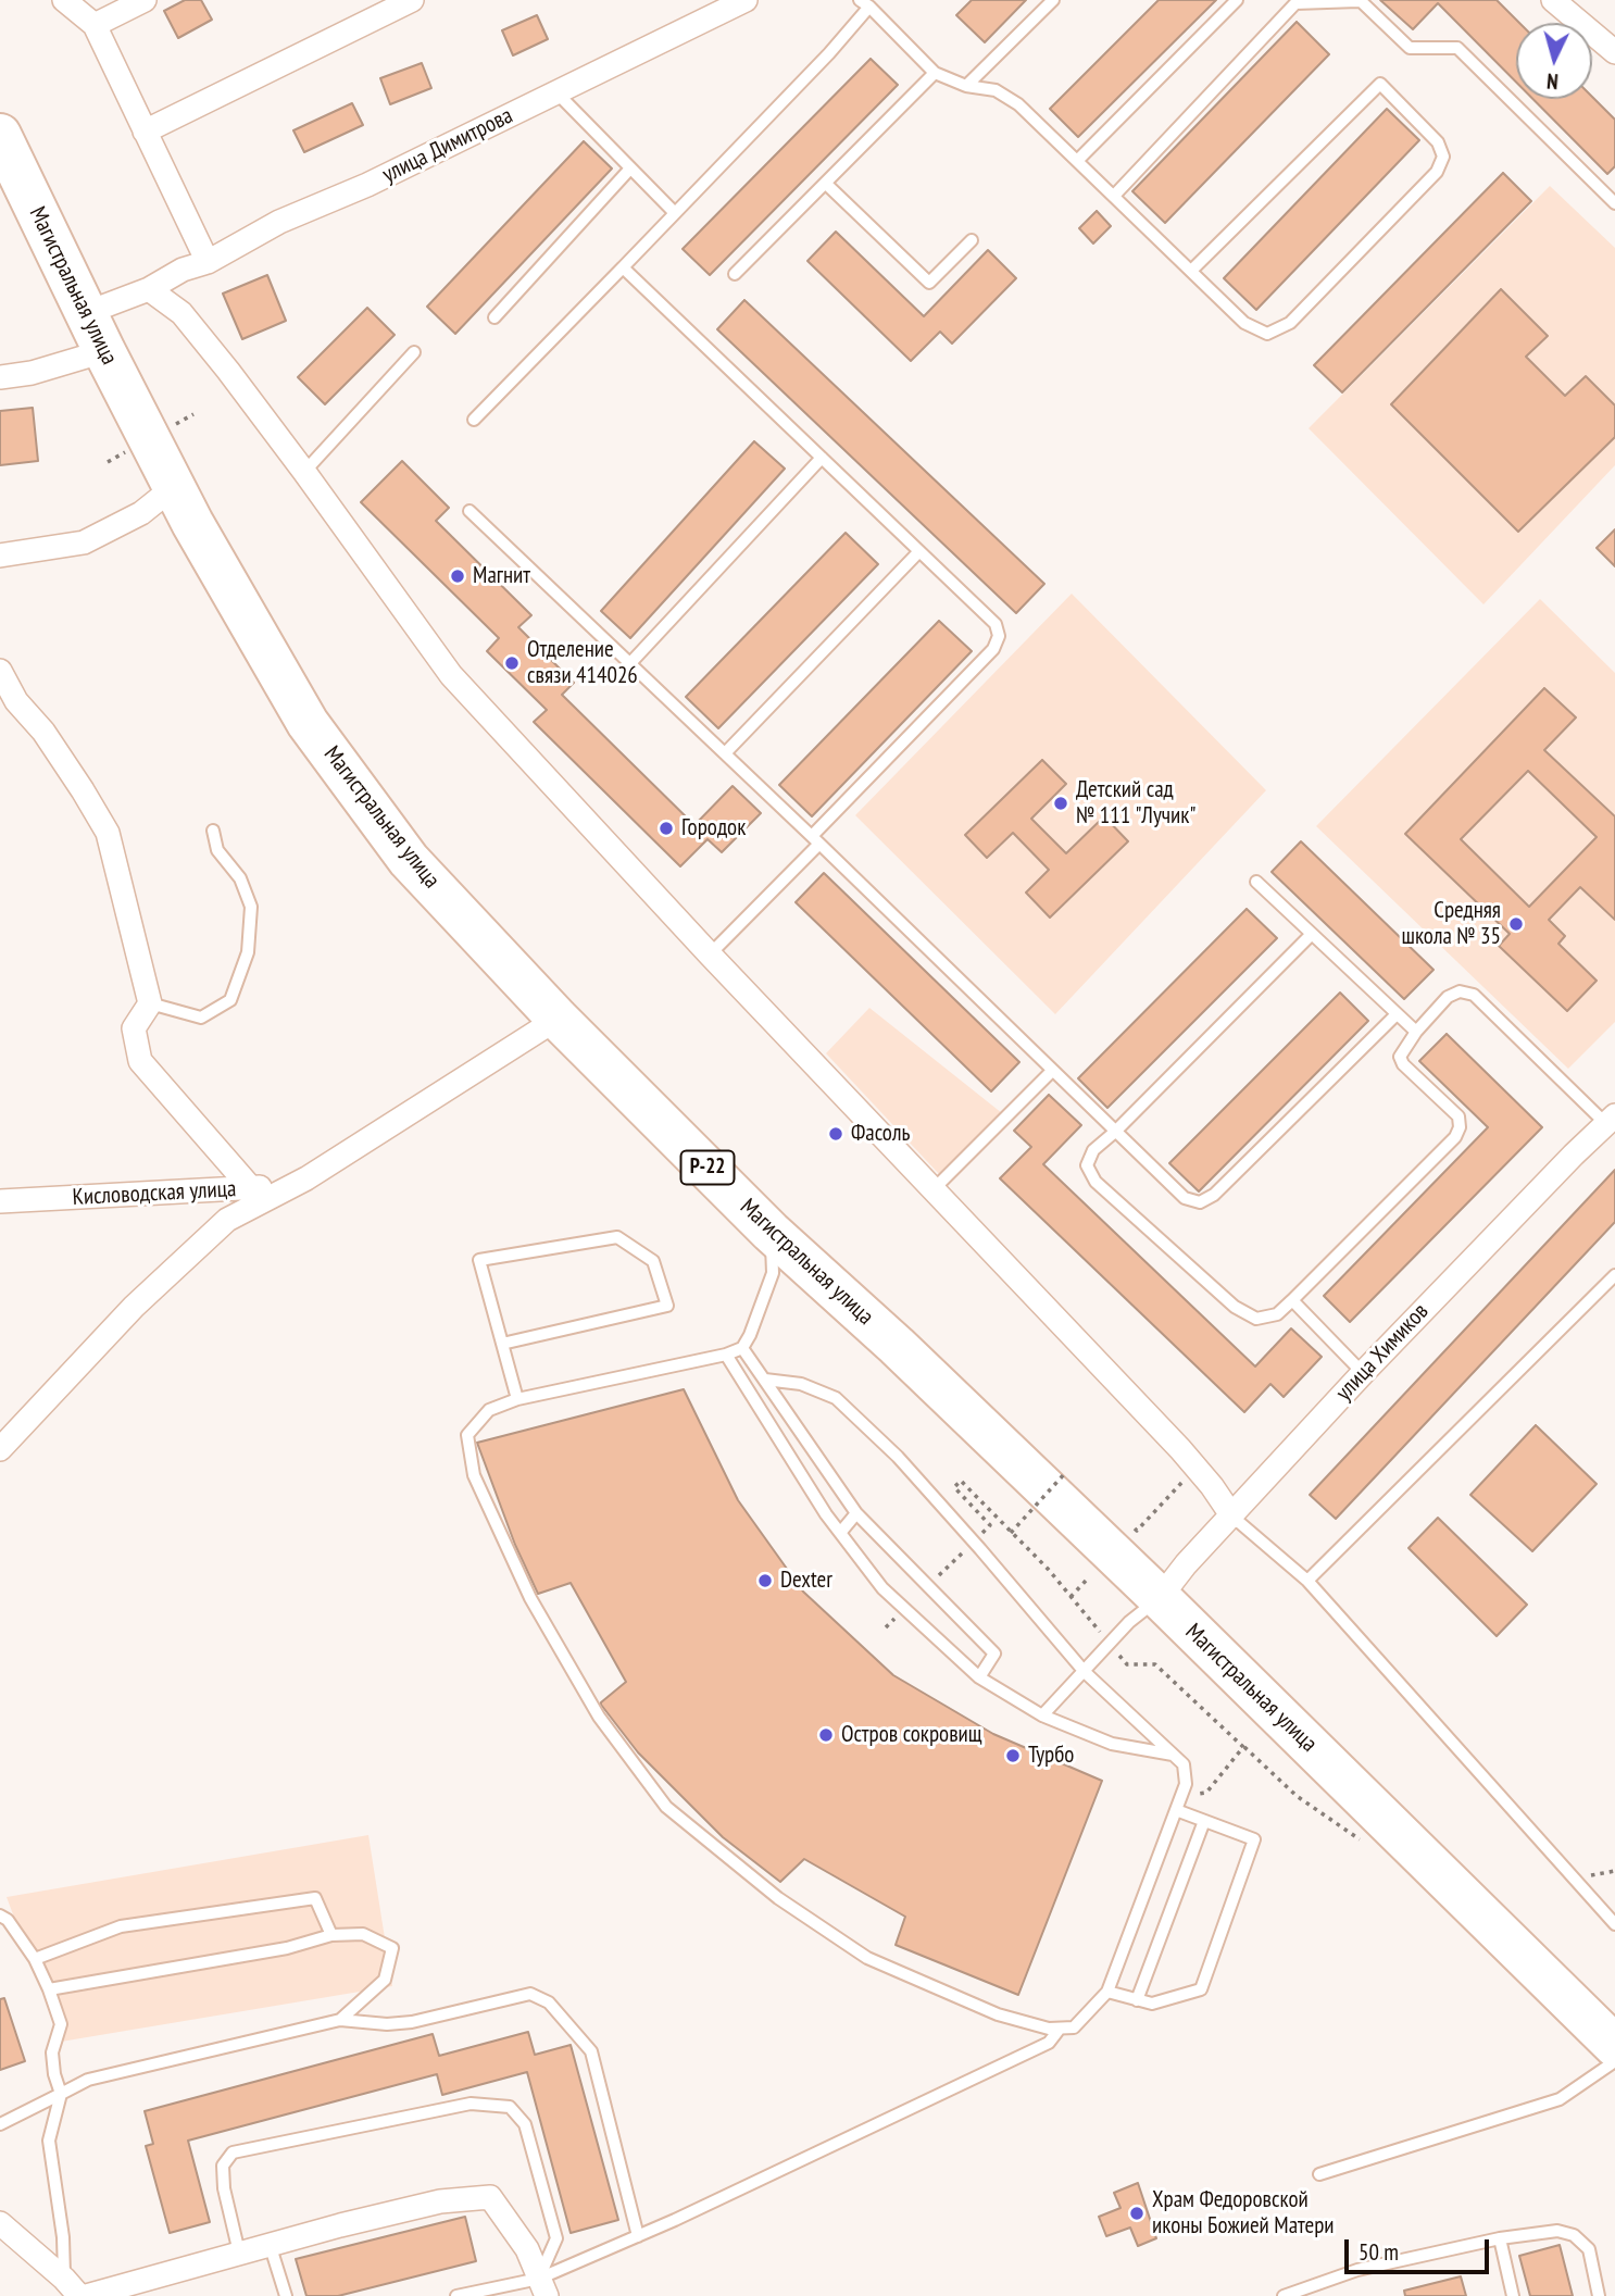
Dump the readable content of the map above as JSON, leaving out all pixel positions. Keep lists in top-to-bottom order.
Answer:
{
  "streets": {
    "highway": ["Магистральная улица", "Р-22"],
    "street": ["улица Димитрова", "Кисловодская улица", "улица Химиков"]
  },
  "crossings": [
    ["улица Димитрова", "Магистральная улица"],
    ["Магистральная улица", "улица Химиков"]
  ],
  "places": [
    "Магнит",
    "Отделение связи 414026",
    "Детский сад № 111 \"Лучик\"",
    "Городок",
    "Средняя школа № 35",
    "Фасоль",
    "Dexter",
    "Остров сокровищ",
    "Турбо",
    "Храм Федоровской иконы Божией Матери"
  ],
  "scale_bar": "50 m",
  "north": "bottom"
}
